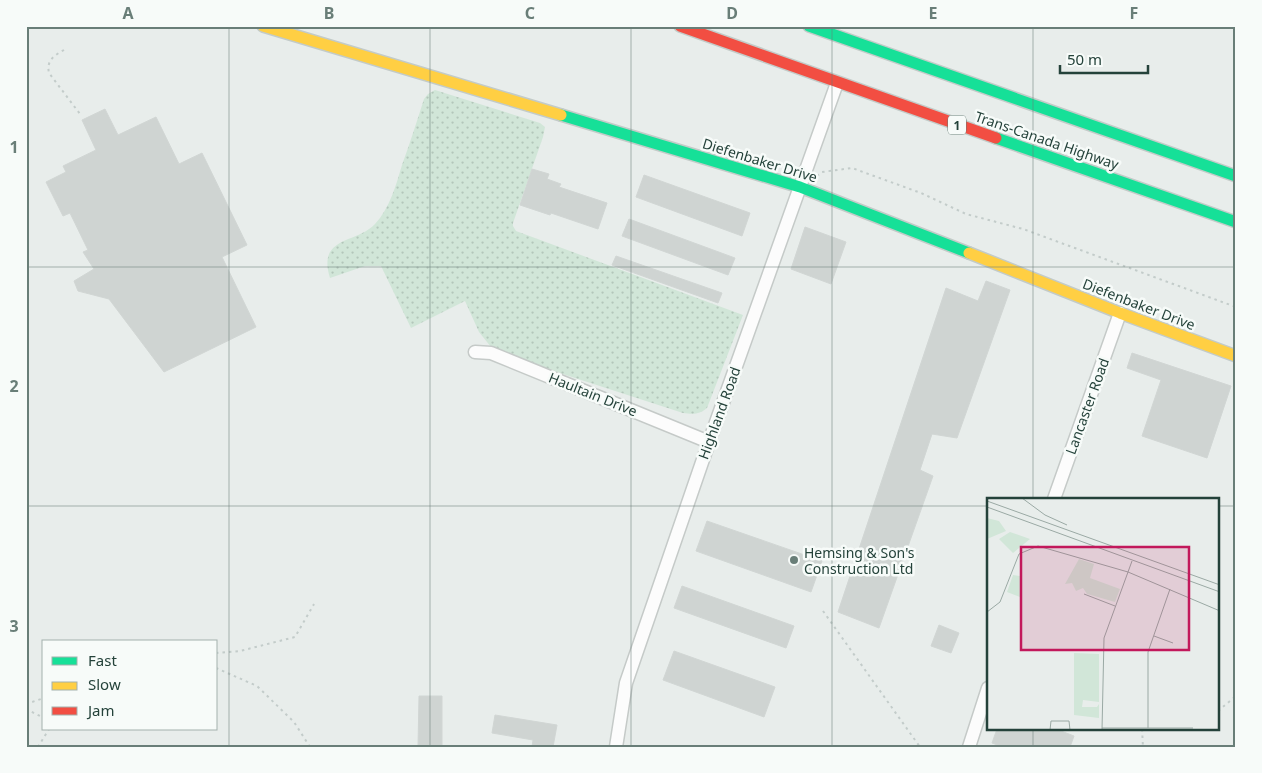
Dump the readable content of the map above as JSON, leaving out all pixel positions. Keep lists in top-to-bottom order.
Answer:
{
  "streets": {
    "main road": ["1", "Trans-Canada Highway", "Diefenbaker Drive"],
    "street": ["Haultain Drive", "Lancaster Road", "Highland Road"]
  },
  "crossings": [
    ["Trans-Canada Highway", "Highland Road"],
    ["Diefenbaker Drive", "Lancaster Road"],
    ["Diefenbaker Drive", "Highland Road"],
    ["Haultain Drive", "Highland Road"]
  ],
  "places": ["Hemsing & Son's Construction Ltd"],
  "legend": ["Fast", "Slow", "Jam"],
  "scale_bar": "50 m",
  "grid": {
    "columns": [
      "A",
      "B",
      "C",
      "D",
      "E",
      "F"
    ],
    "rows": ["1", "2", "3"]
  }
}
